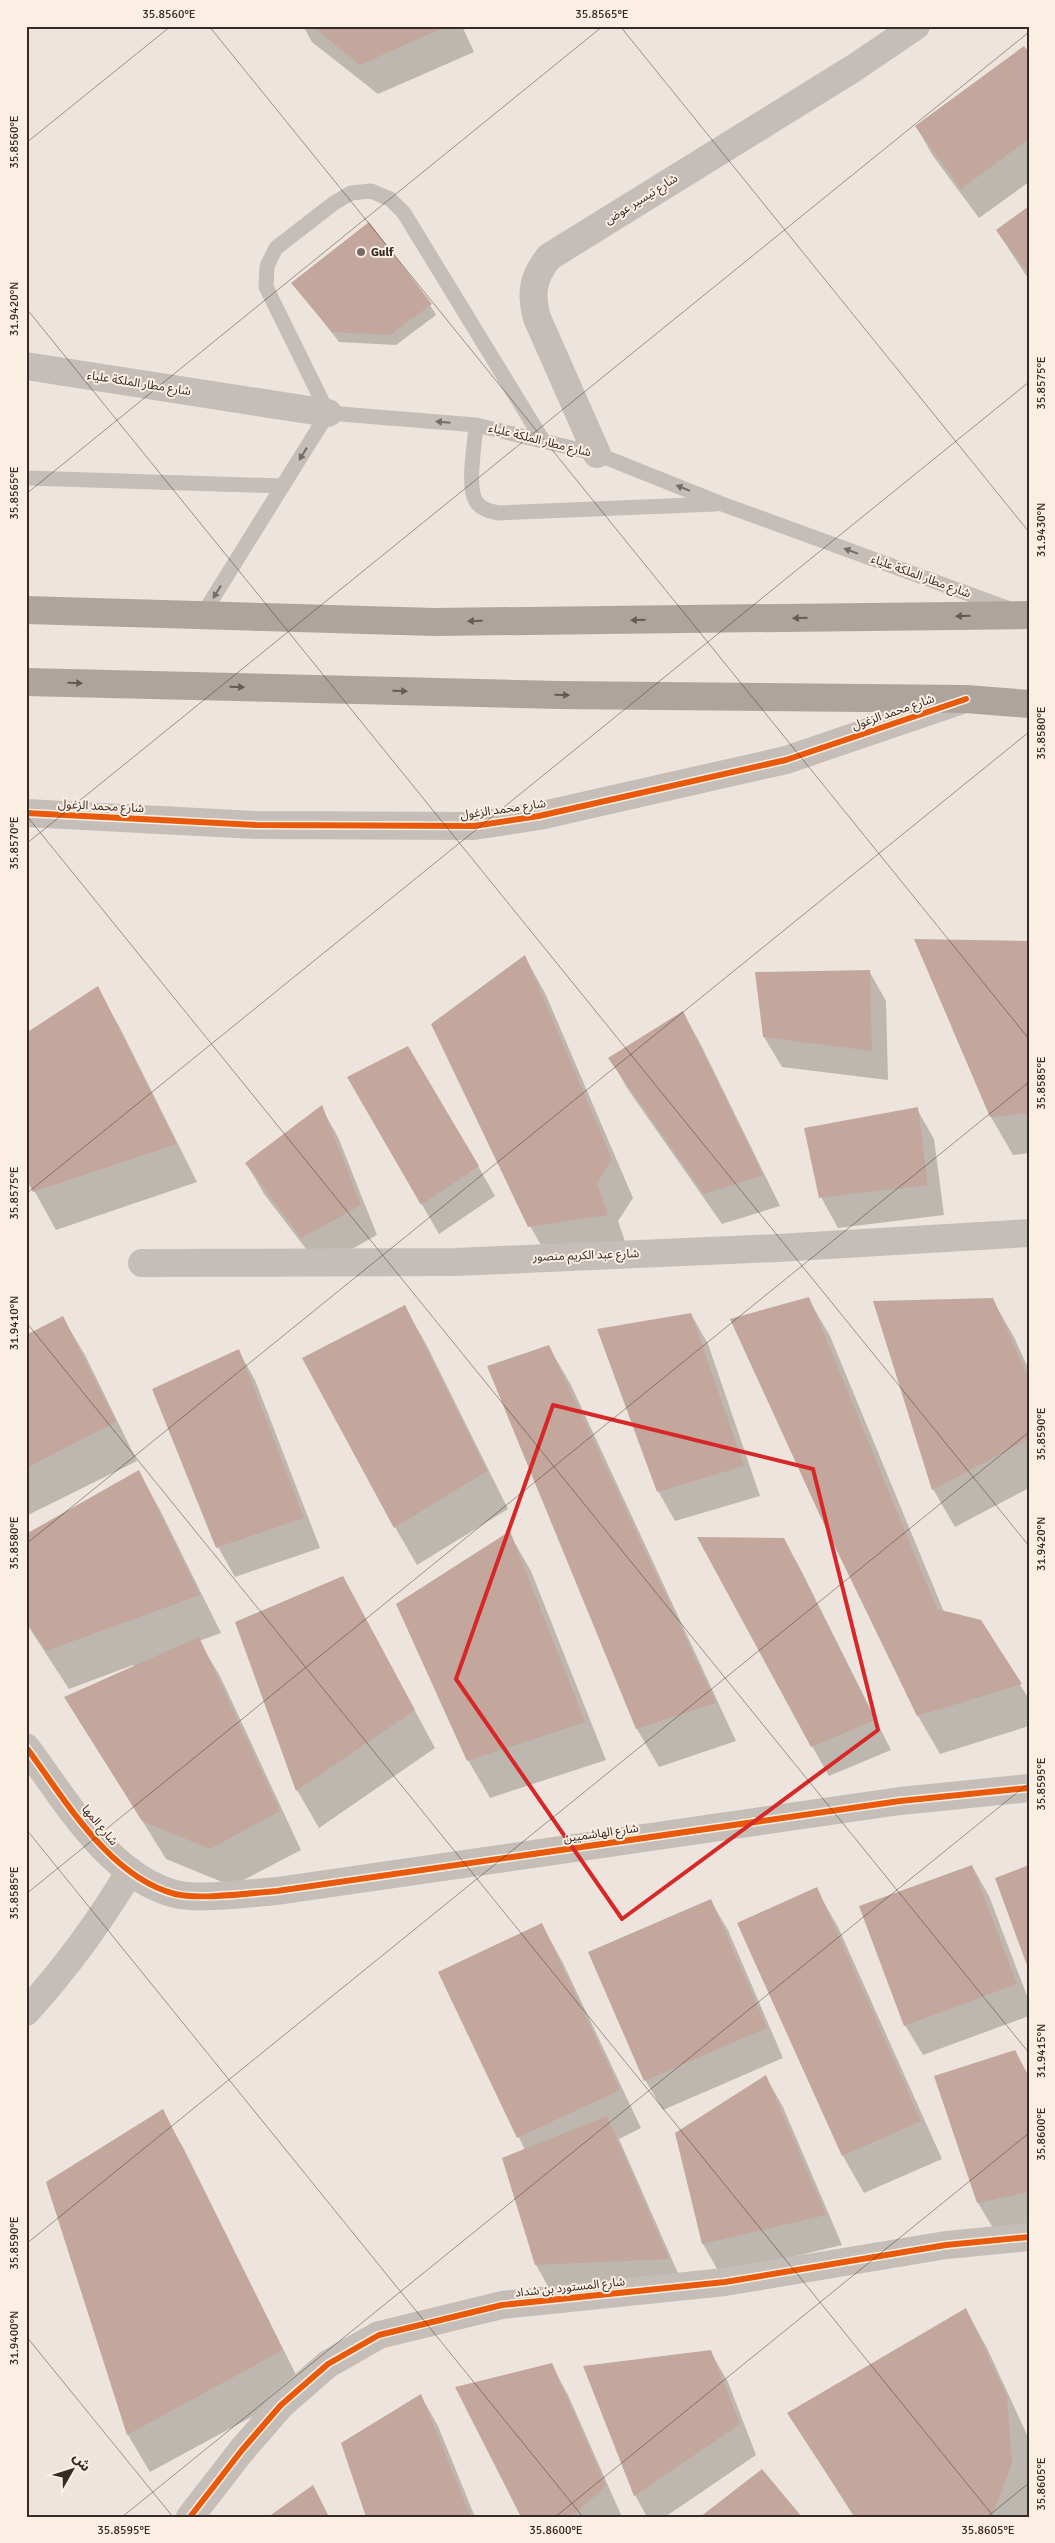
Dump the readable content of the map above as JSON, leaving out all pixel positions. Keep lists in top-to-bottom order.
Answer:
{
  "streets": {
    "highway": ["شارع مطار الملكة علياء"],
    "street": [
      "شارع تيسير عوض",
      "شارع محمد الزغول",
      "شارع عبد الكريم منصور",
      "شارع المها",
      "شارع الهاشميين",
      "شارع المستورد بن شداد"
    ]
  },
  "crossings": [
    ["شارع تيسير عوض", "شارع مطار الملكة علياء"],
    ["شارع المها", "شارع الهاشميين"]
  ],
  "one_way": ["شارع مطار الملكة علياء"],
  "places": ["Gulf"],
  "north": "top right",
  "coordinates": [
    "35.8560°E",
    "35.8565°E",
    "31.9420°N",
    "35.8575°E",
    "31.9430°N",
    "35.8580°E",
    "35.8570°E",
    "35.8585°E",
    "31.9410°N",
    "35.8590°E",
    "35.8595°E",
    "31.9415°N",
    "35.8600°E",
    "31.9400°N",
    "35.8605°E"
  ]
}
